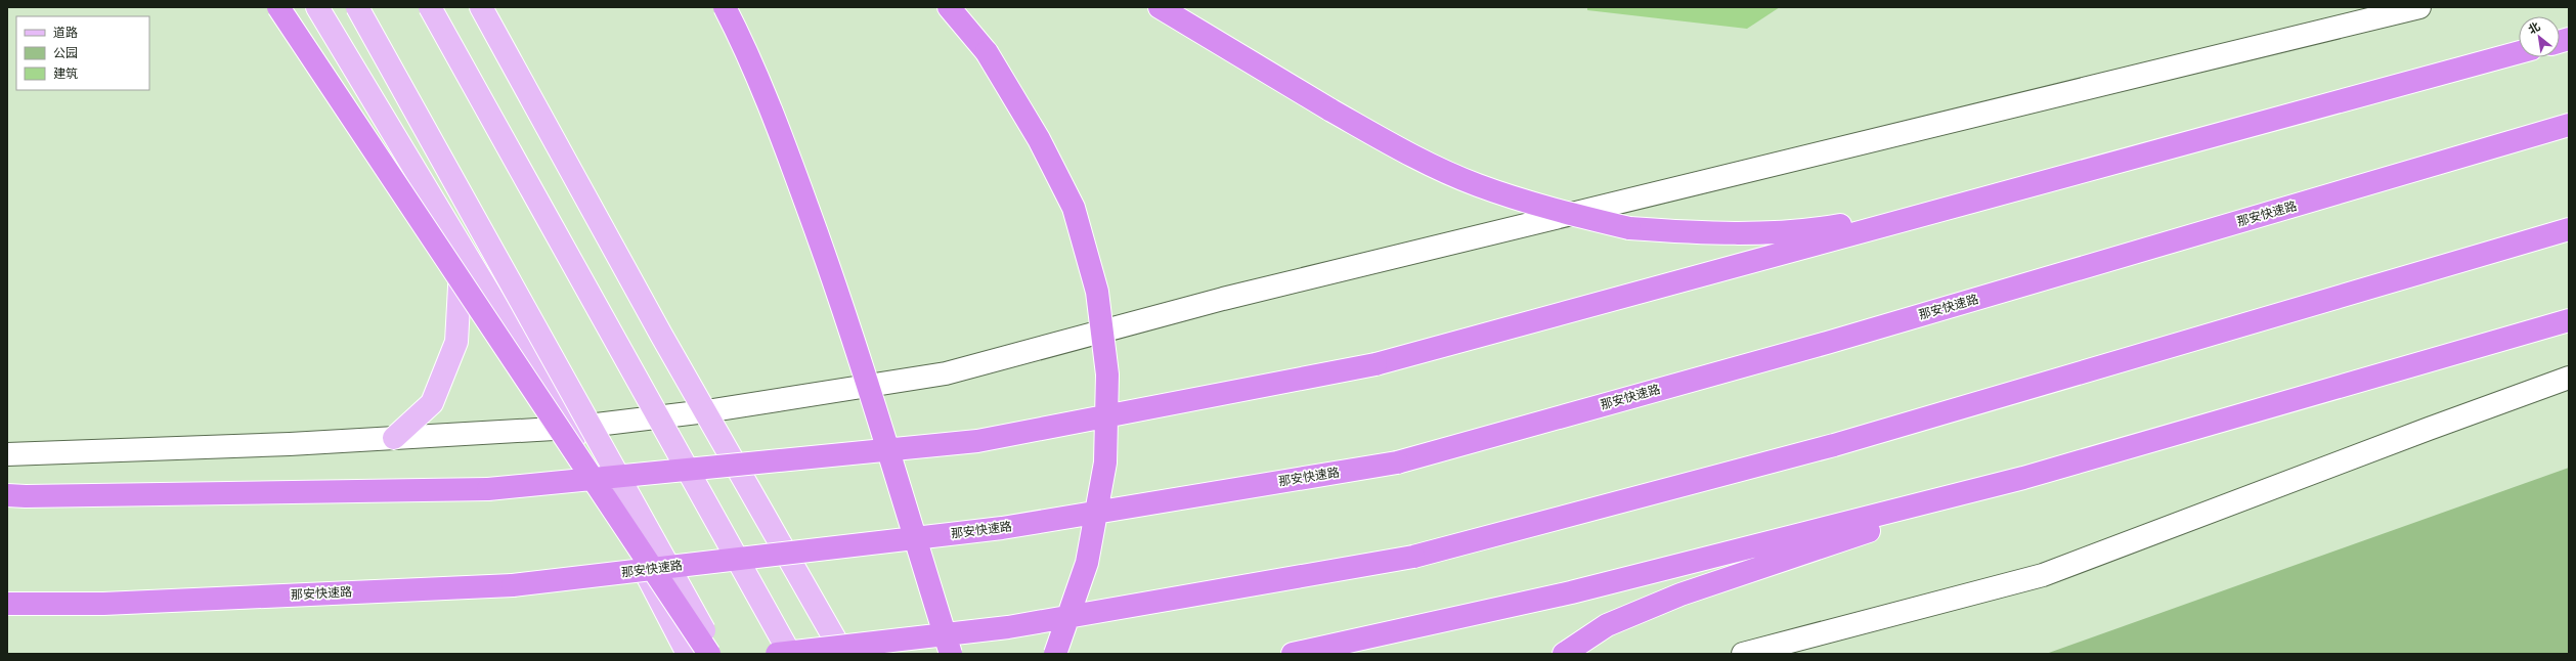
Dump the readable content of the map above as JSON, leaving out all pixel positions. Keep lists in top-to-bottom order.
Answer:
{
  "streets": {
    "highway": ["那安快速路"]
  },
  "legend": ["道路", "公园", "建筑"],
  "north": "top left"
}
